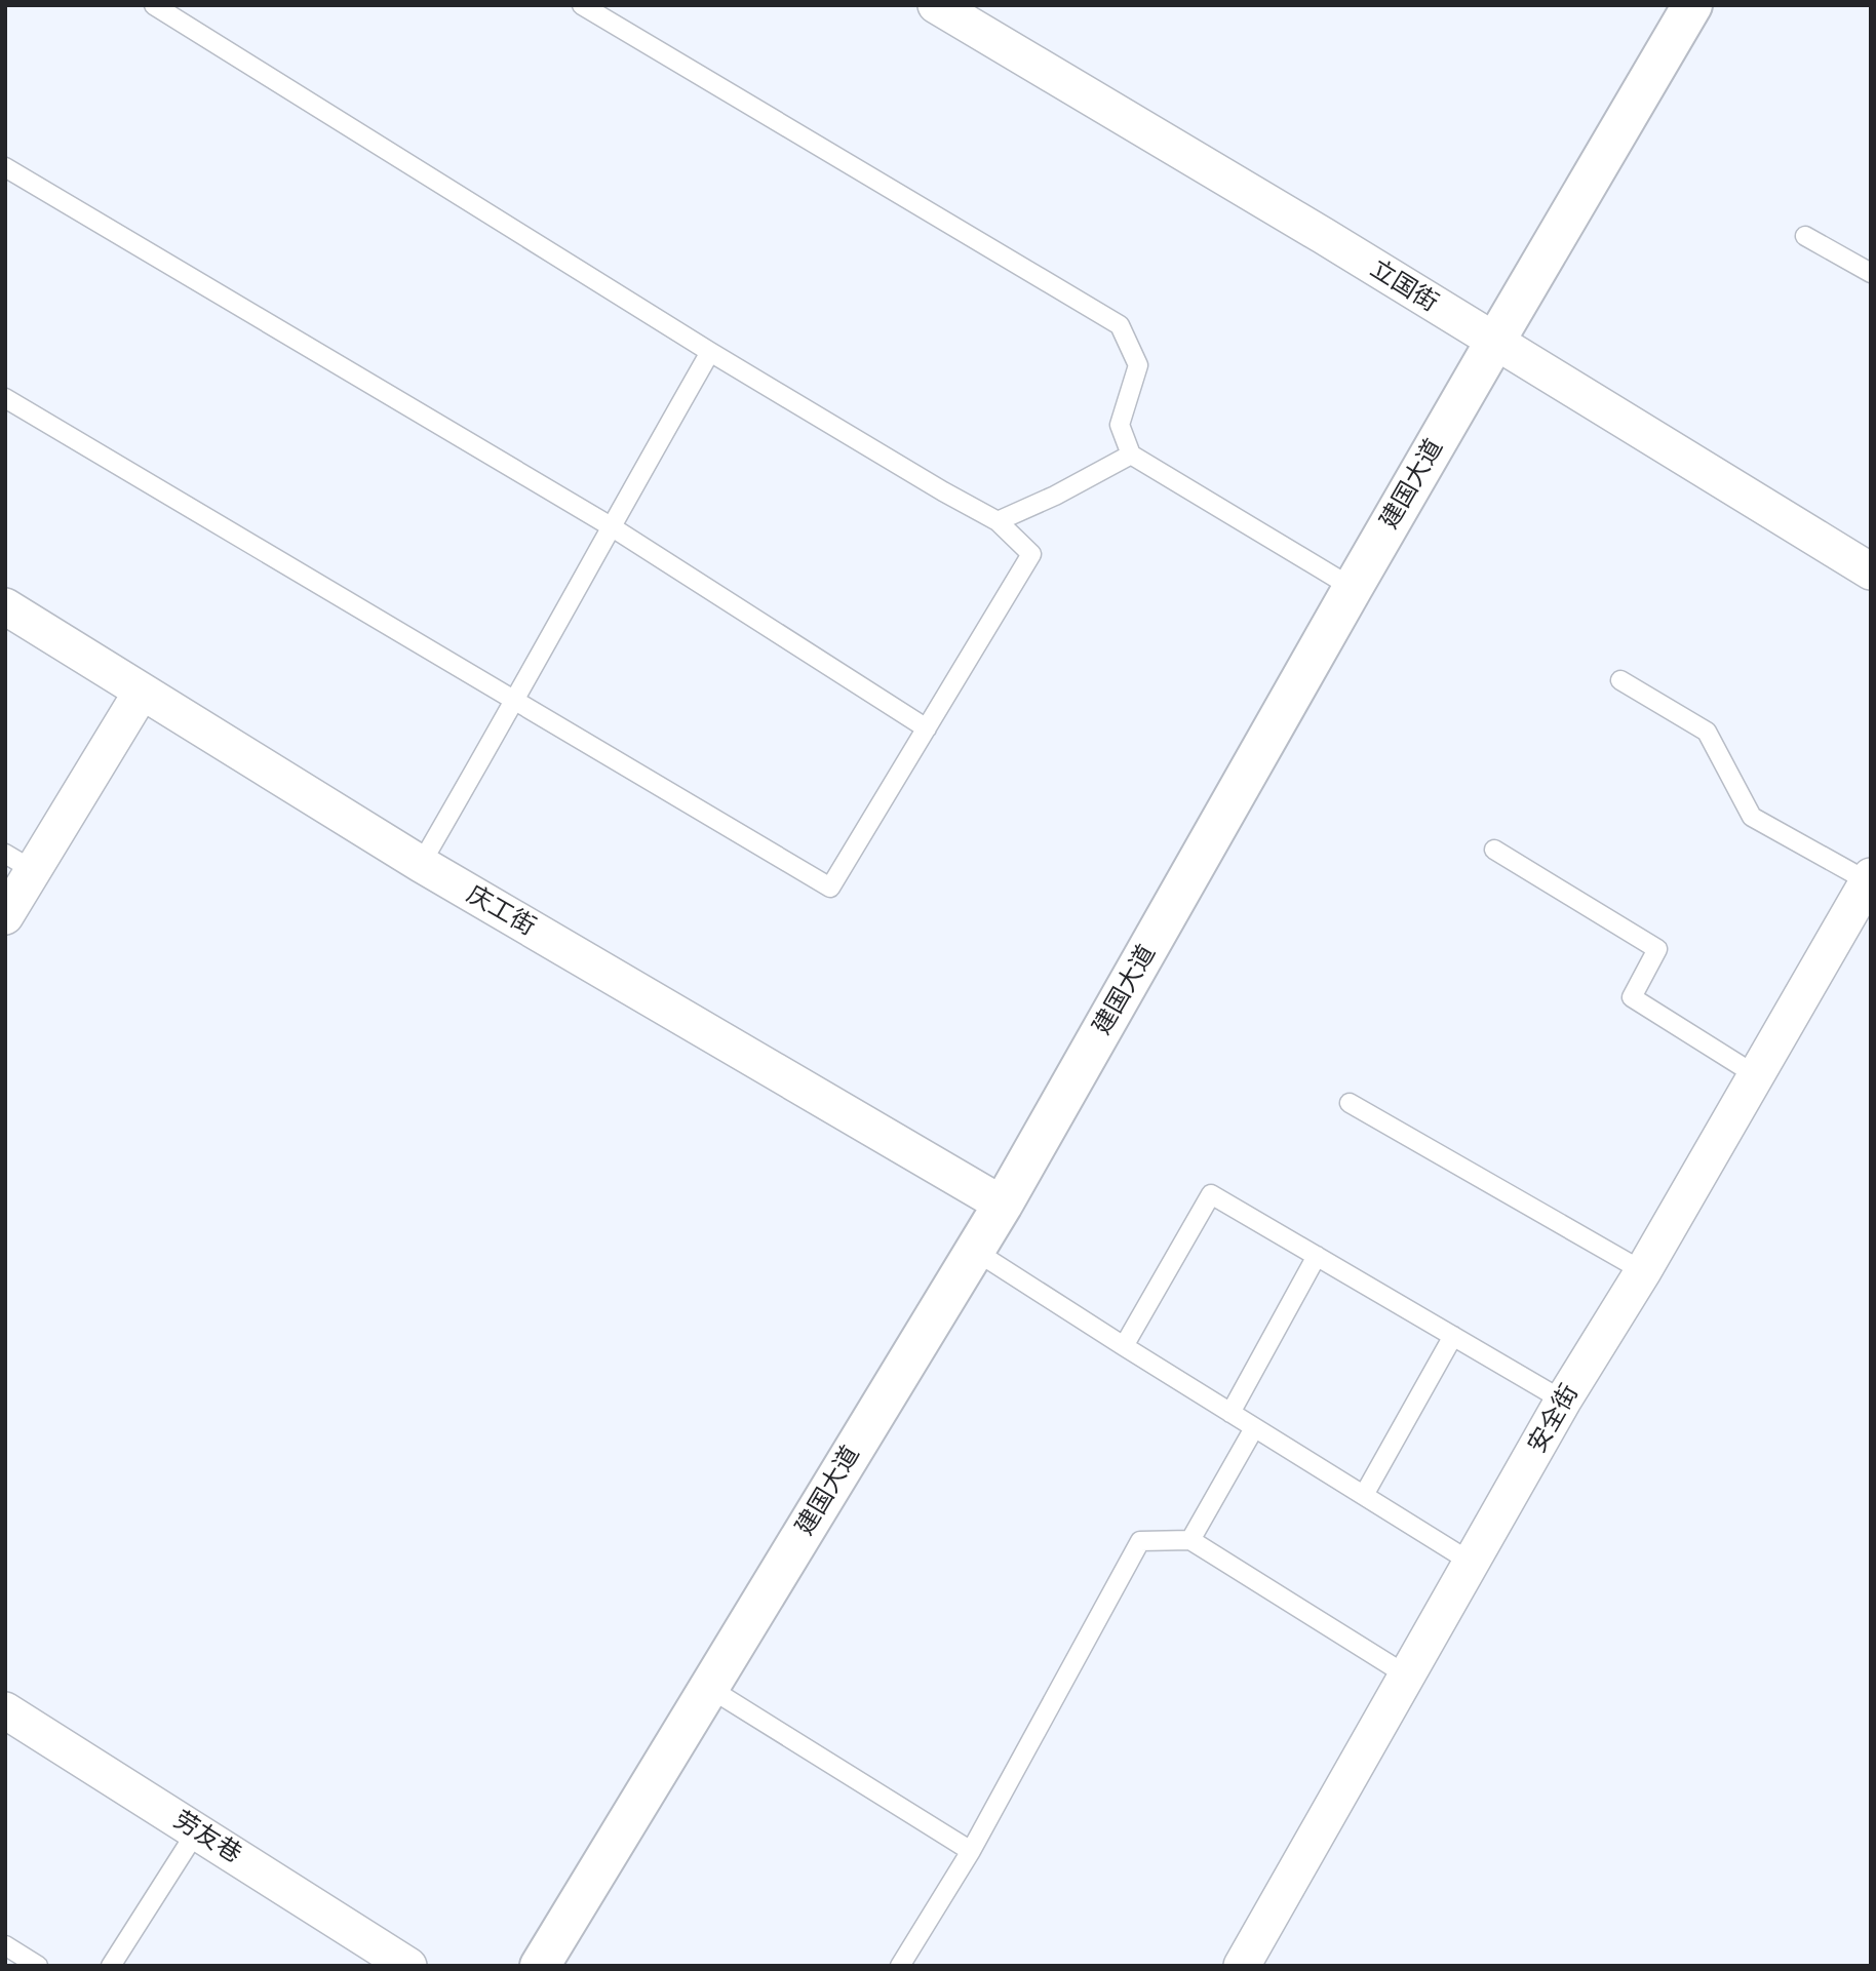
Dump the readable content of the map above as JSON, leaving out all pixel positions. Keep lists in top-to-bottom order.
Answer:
{
  "streets": {
    "street": [
      "立国街",
      "建国大道",
      "庆工街",
      "安全街",
      "劳友巷"
    ]
  },
  "crossings": [
    ["立国街", "建国大道"],
    ["建国大道", "庆工街"]
  ]
}
